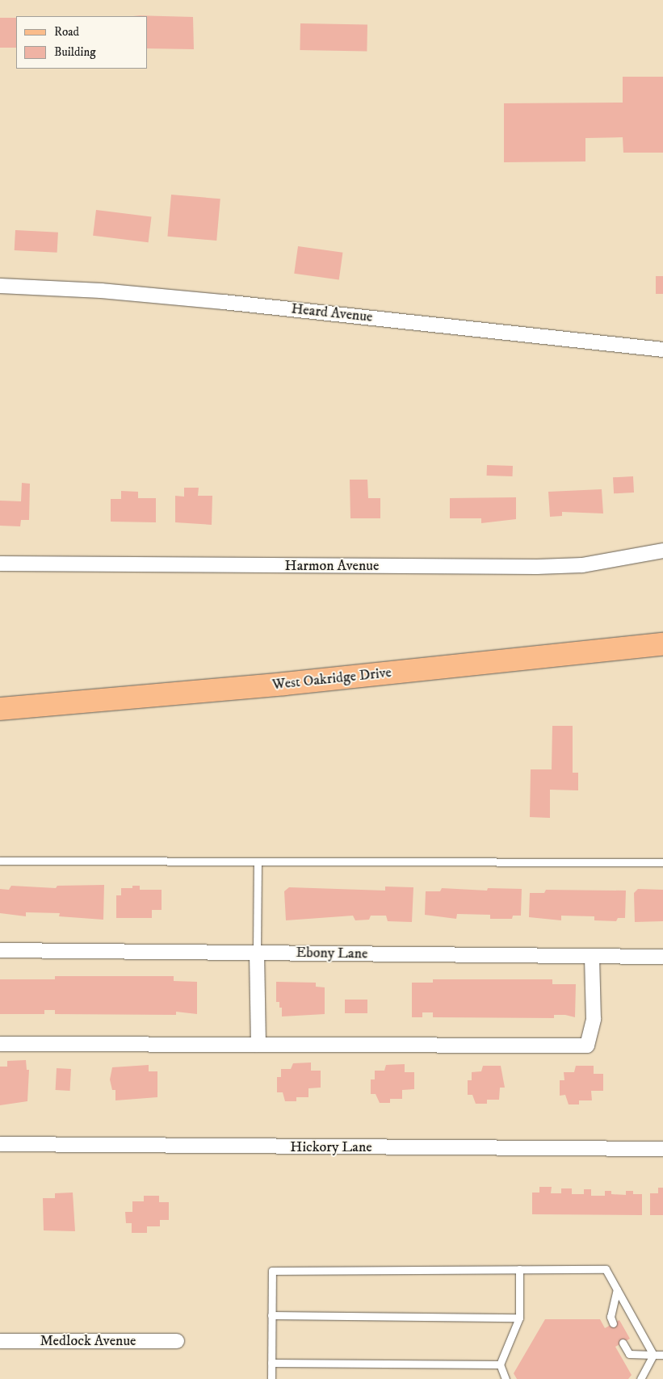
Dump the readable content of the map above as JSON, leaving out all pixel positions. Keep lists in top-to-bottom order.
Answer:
{
  "streets": {
    "main road": ["West Oakridge Drive"],
    "street": [
      "Heard Avenue",
      "Harmon Avenue",
      "Ebony Lane",
      "Hickory Lane",
      "Medlock Avenue"
    ]
  },
  "legend": ["Road", "Building"]
}
